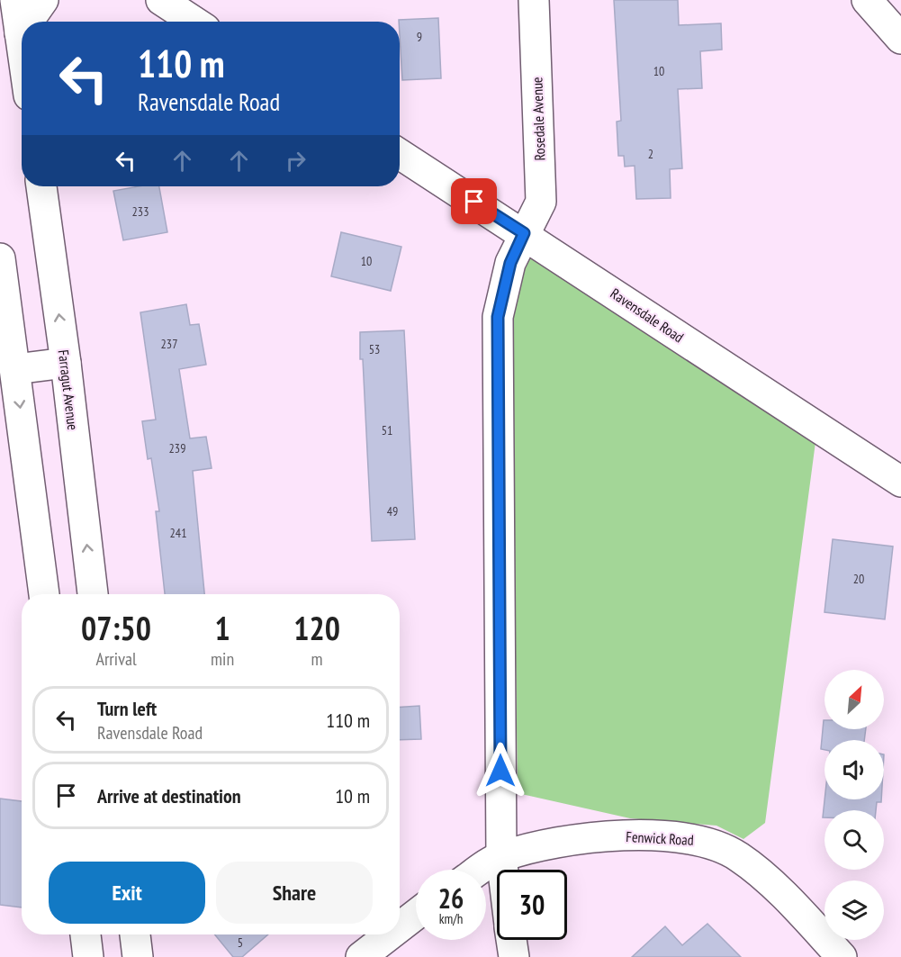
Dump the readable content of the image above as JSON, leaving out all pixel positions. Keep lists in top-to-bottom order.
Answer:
{
  "streets": {
    "main road": [
      "Rosedale Avenue",
      "Ravensdale Road",
      "Farragut Avenue",
      "Fenwick Road"
    ]
  },
  "crossings": [
    ["Rosedale Avenue", "Ravensdale Road"],
    ["Rosedale Avenue", "Fenwick Road"]
  ],
  "house_numbers": [
    "9",
    "10",
    "2",
    "233",
    "10",
    "237",
    "53",
    "51",
    "239",
    "49",
    "241",
    "20",
    "5"
  ],
  "north": "top right",
  "page": {
    "turn": ["110 m", "Ravensdale Road"],
    "eta": [
      "07:50",
      "Arrival",
      "1",
      "min",
      "120",
      "m"
    ],
    "list": [
      {
        "name": "Turn left",
        "note": "Ravensdale Road",
        "value": "110 m"
      },
      {
        "name": "Arrive at destination",
        "value": "10 m"
      }
    ],
    "buttons": ["Exit", "Share"],
    "speed": "26 km/h",
    "limit": "30"
  }
}
